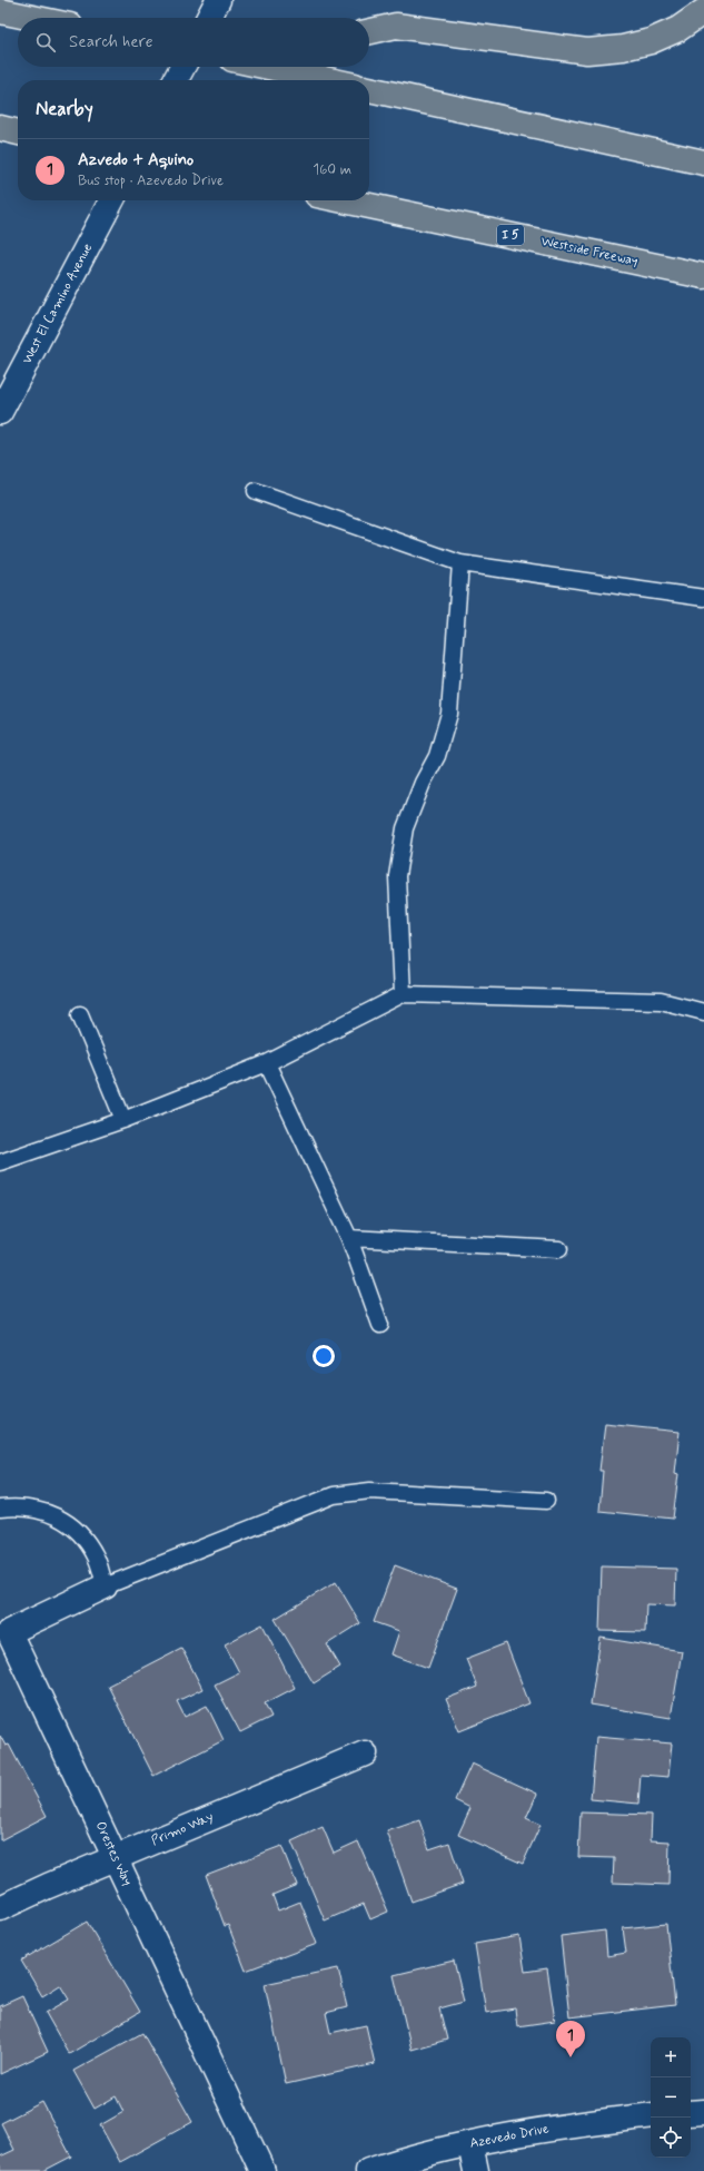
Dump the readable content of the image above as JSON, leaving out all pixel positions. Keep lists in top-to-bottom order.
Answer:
{
  "streets": {
    "highway": ["I 5", "Westside Freeway"],
    "street": [
      "West El Camino Avenue",
      "Primo Way",
      "Orestes Way",
      "Azevedo Drive"
    ]
  },
  "crossings": [
    ["Primo Way", "Orestes Way"]
  ],
  "page": {
    "search": "Search here",
    "heading": "Nearby",
    "list": [
      {
        "mark": "1",
        "name": "Azvedo + Aquino",
        "note": "Bus stop · Azevedo Drive",
        "value": "160 m"
      }
    ],
    "pins": "1",
    "map_buttons": ["+", "−"]
  }
}
